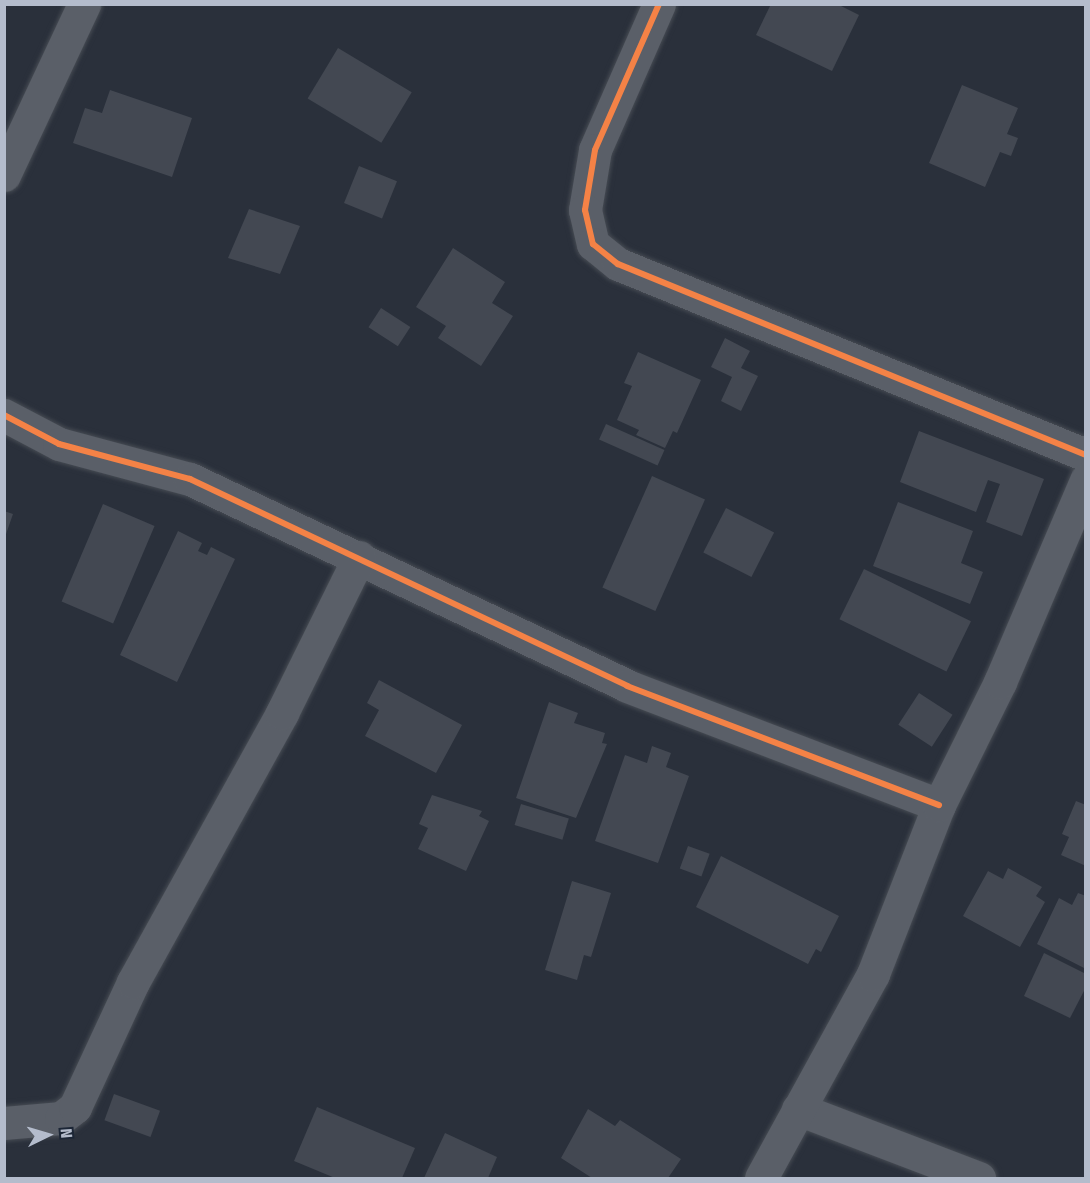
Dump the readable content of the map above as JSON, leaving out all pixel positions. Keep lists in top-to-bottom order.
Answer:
{
  "north": "right"
}
